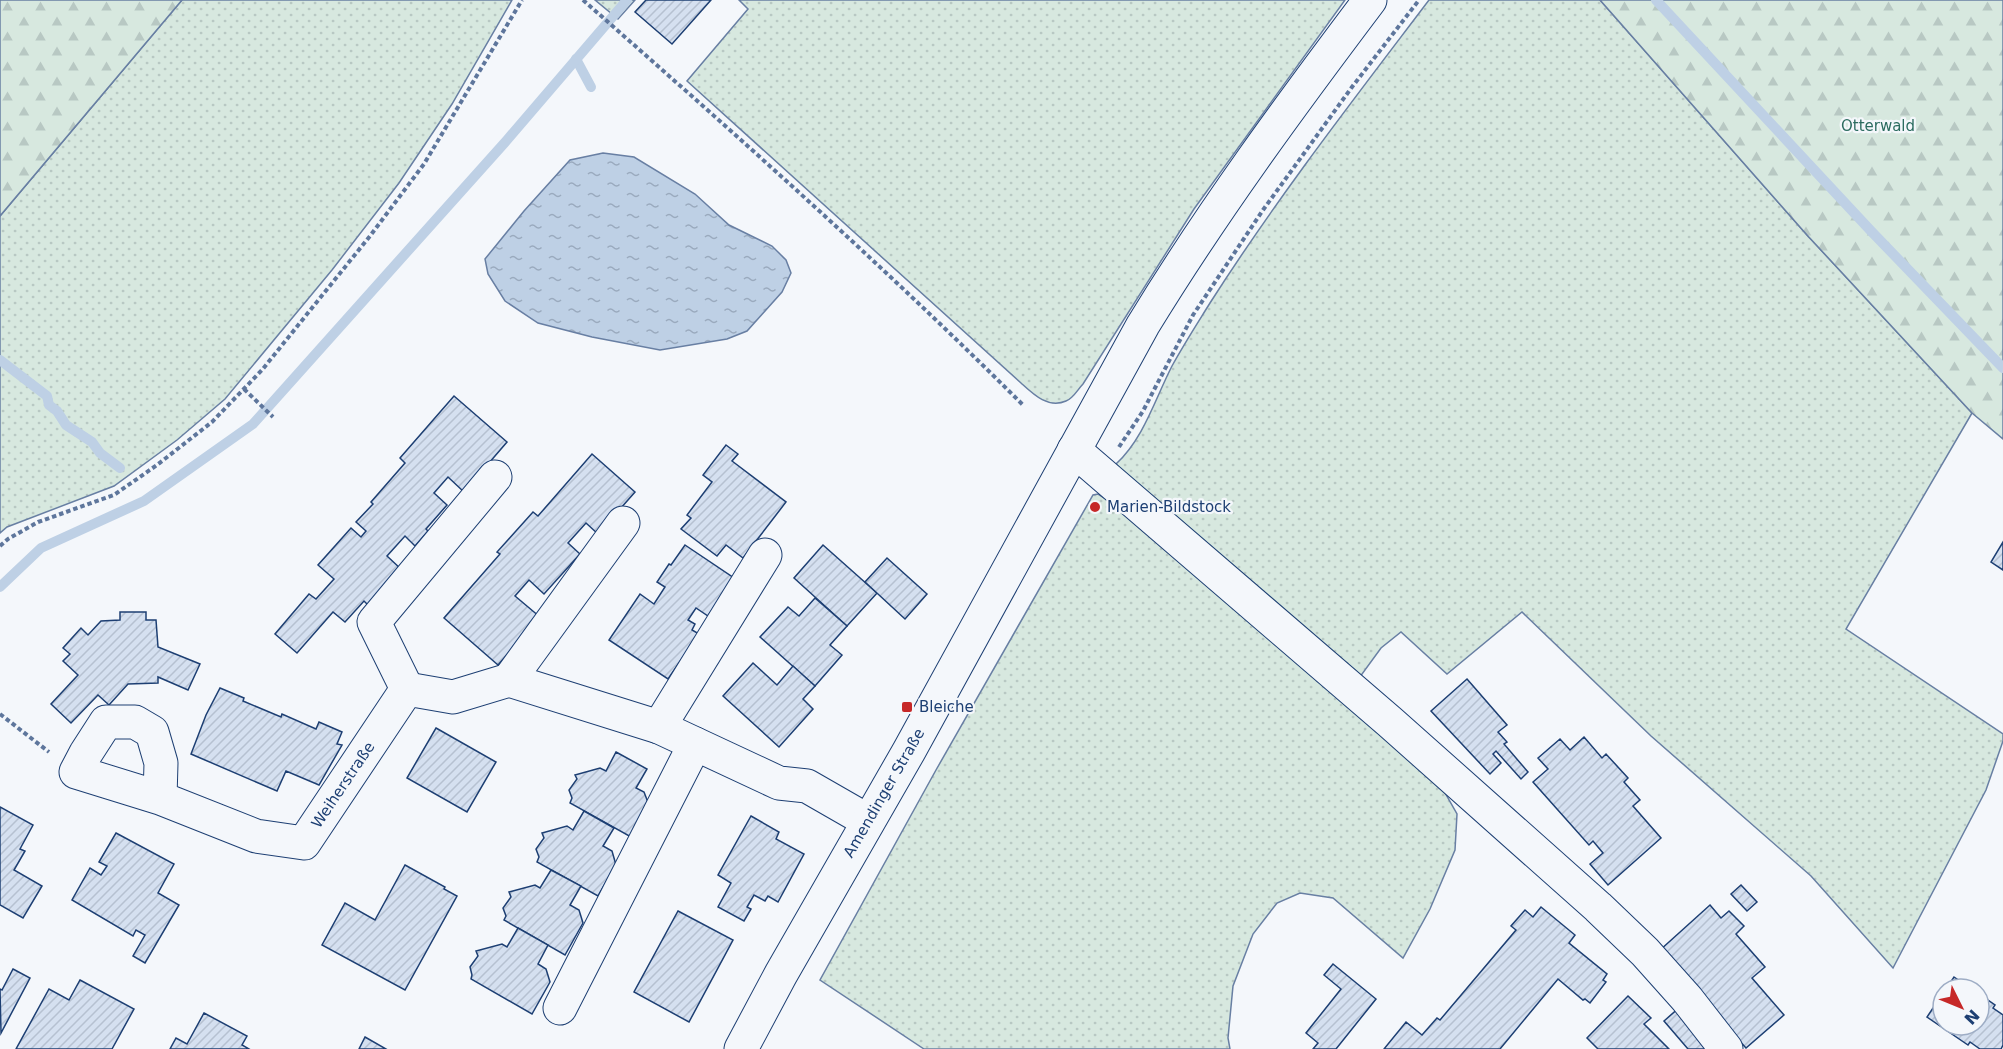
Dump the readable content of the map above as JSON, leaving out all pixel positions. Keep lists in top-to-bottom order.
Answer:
{
  "streets": {
    "street": ["Weiherstraße", "Amendinger Straße"]
  },
  "parks": ["Otterwald"],
  "places": {
    "other": ["Marien-Bildstock"],
    "transit": ["Bleiche"]
  },
  "north": "bottom right"
}
